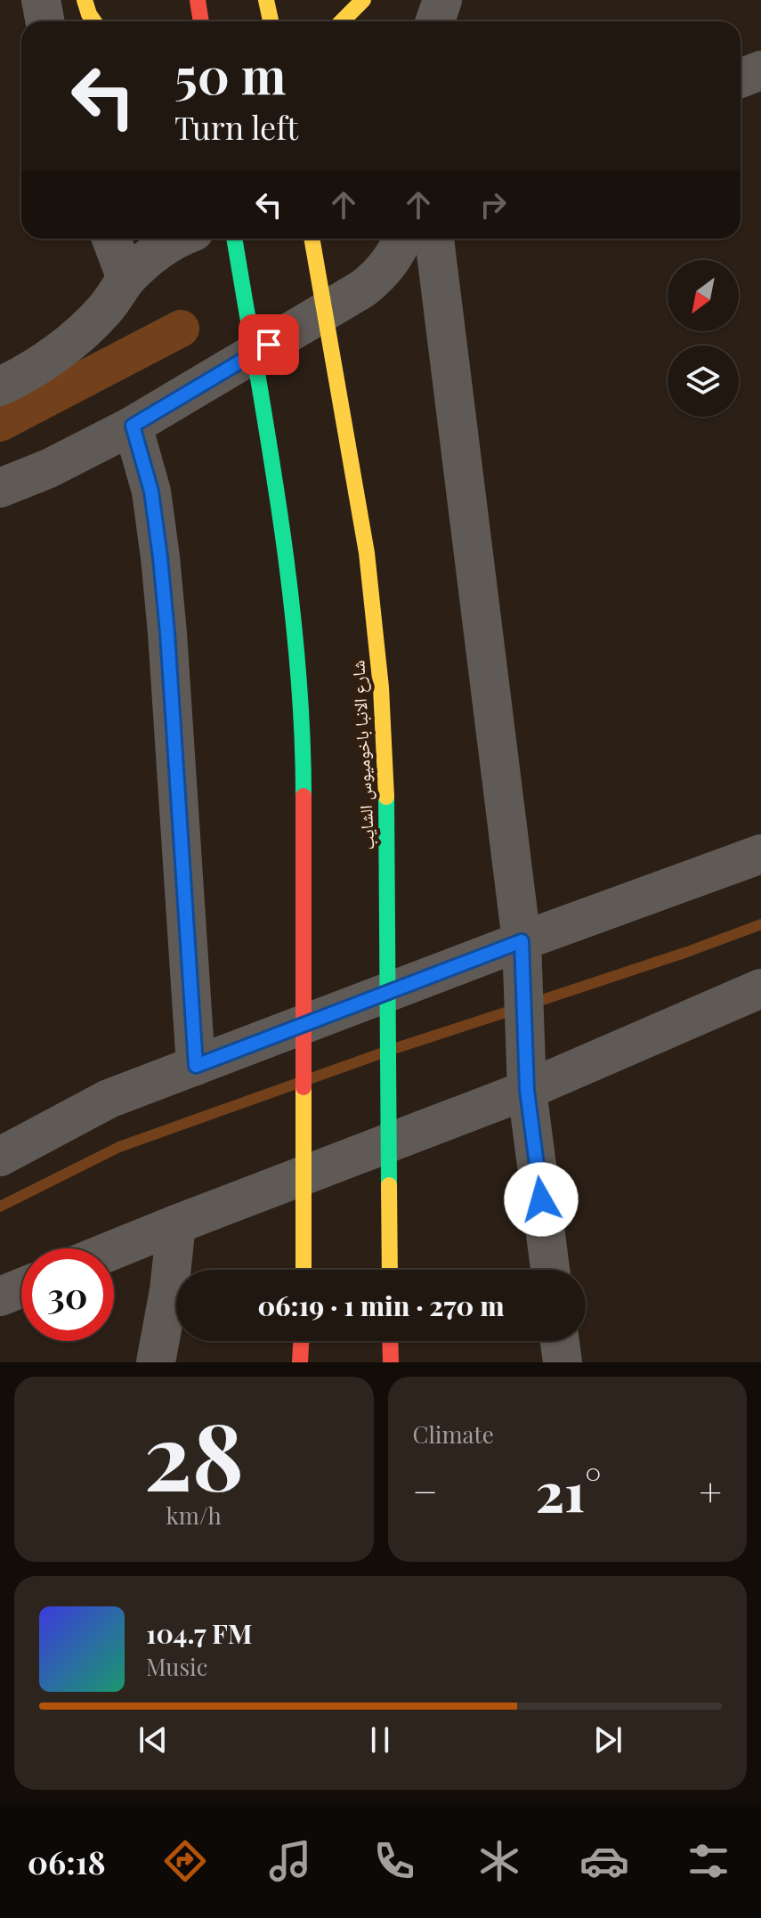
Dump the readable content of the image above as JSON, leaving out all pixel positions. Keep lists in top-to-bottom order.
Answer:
{
  "streets": {
    "main road": ["شارع الانبا باخوميوس الشايب"]
  },
  "north": "bottom left",
  "page": {
    "turn": ["50 m", "Turn left"],
    "limit": "30",
    "trip": "06:19 · 1 min · 270 m",
    "tile": [
      ["28", "km/h"],
      "Climate"
    ],
    "heat": ["−", "21°", "+"],
    "song": ["104.7 FM", "Music"],
    "tabs": "06:18"
  }
}
